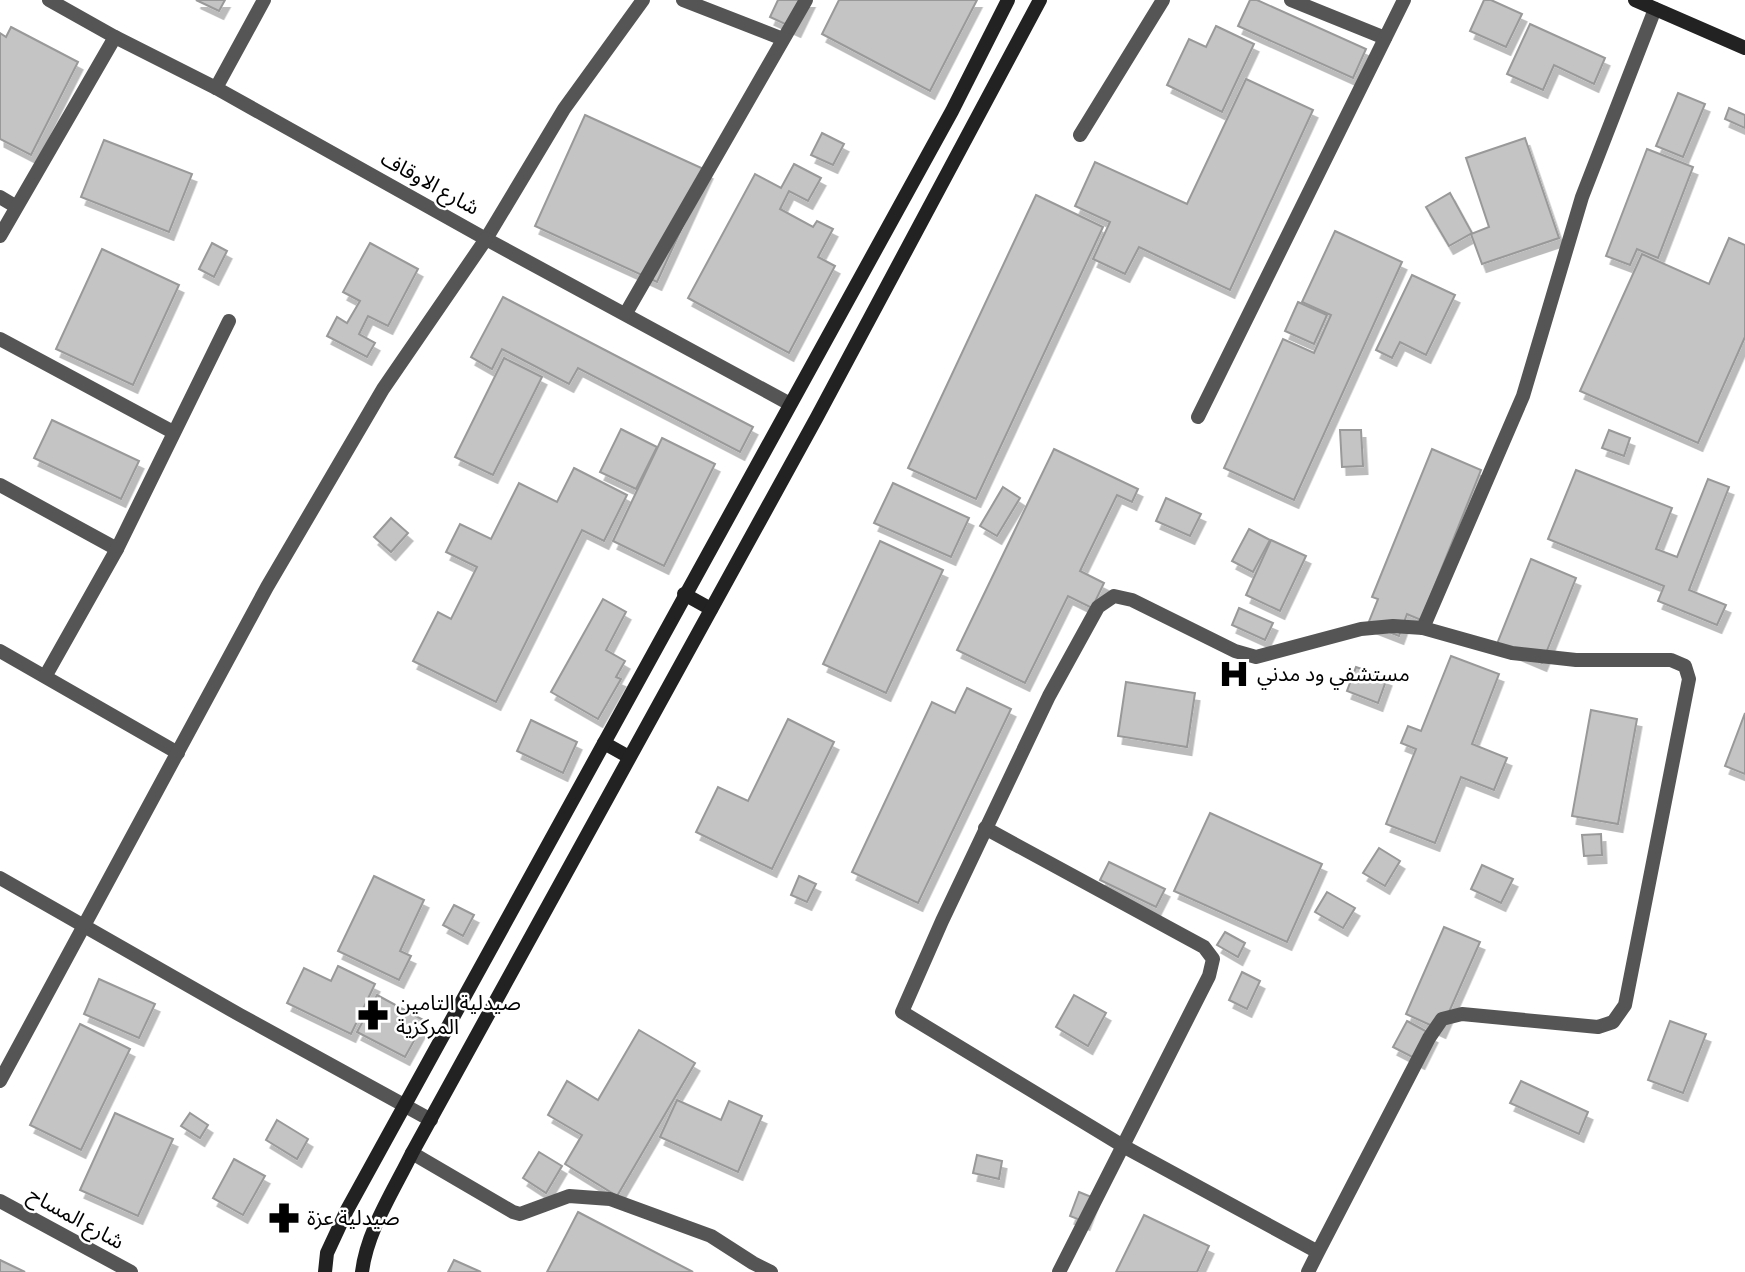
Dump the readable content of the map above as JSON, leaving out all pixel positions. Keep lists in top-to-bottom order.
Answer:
{
  "streets": {
    "street": ["شارع الاوقاف", "شارع المساح"]
  },
  "places": {
    "hospital": ["مستشفي ود مدني"],
    "pharmacy": ["صيدلية التامين المركزية", "صيدلية عزة"]
  }
}
